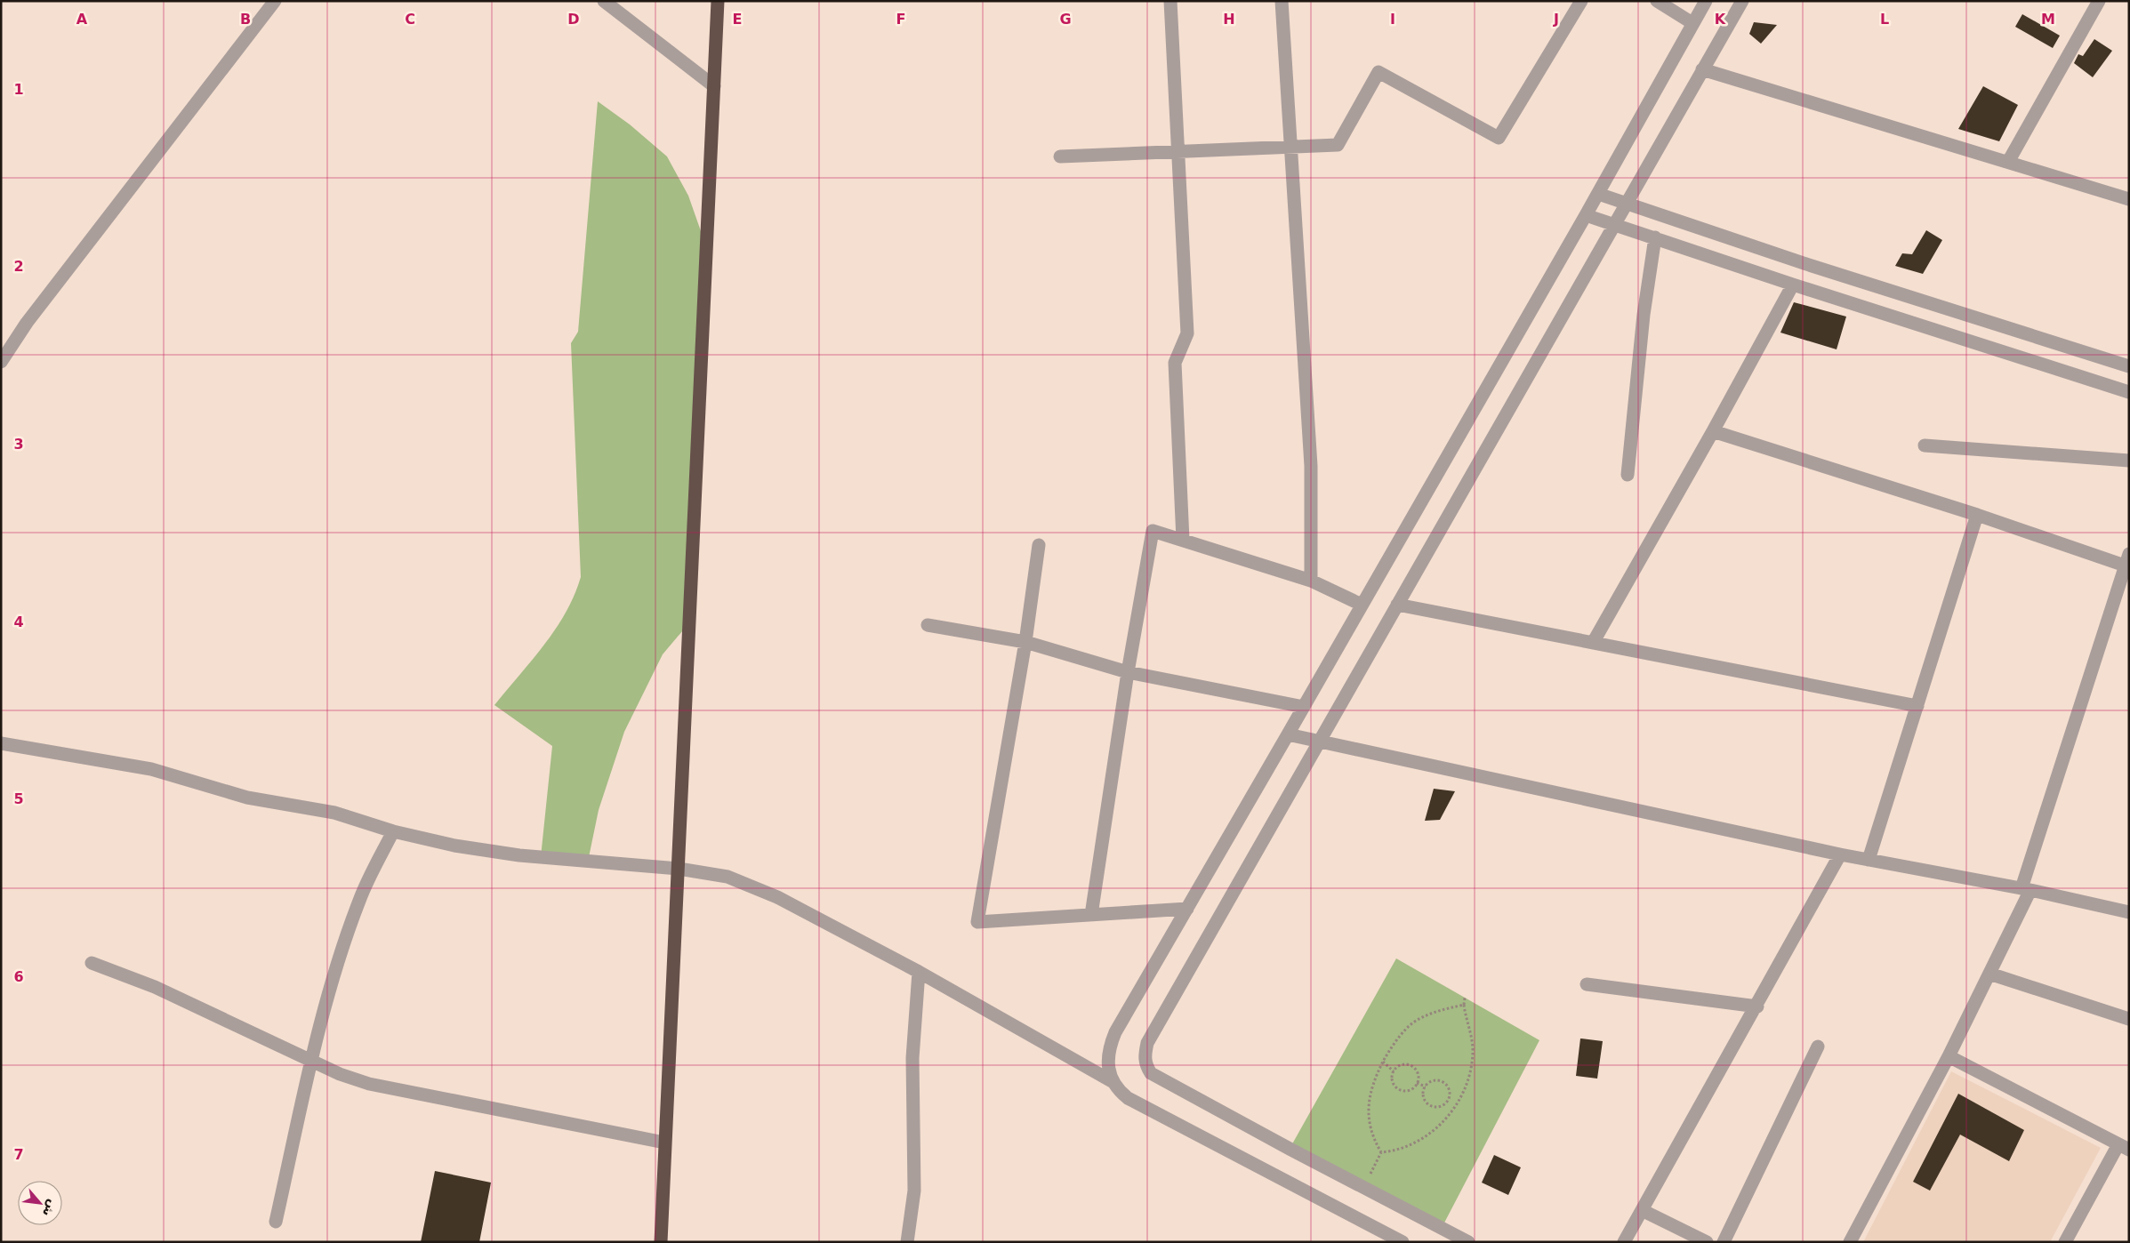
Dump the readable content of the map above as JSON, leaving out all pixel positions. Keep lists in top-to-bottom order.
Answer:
{
  "north": "bottom right",
  "grid": {
    "columns": [
      "A",
      "B",
      "C",
      "D",
      "E",
      "F",
      "G",
      "H",
      "I",
      "J",
      "K",
      "L",
      "M"
    ],
    "rows": [
      "1",
      "2",
      "3",
      "4",
      "5",
      "6",
      "7"
    ]
  }
}
